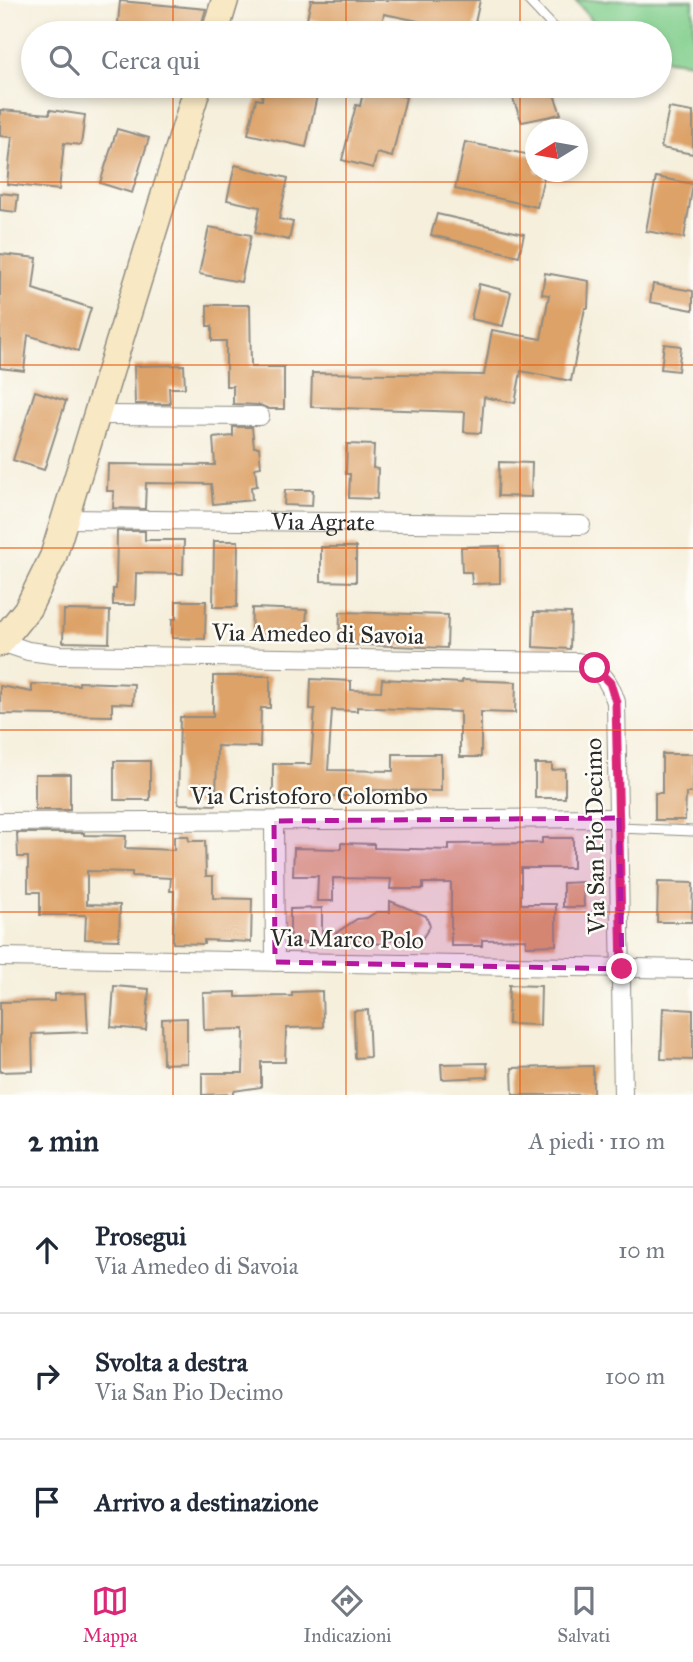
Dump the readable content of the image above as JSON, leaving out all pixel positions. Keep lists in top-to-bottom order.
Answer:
{
  "streets": {
    "street": [
      "Via Agrate",
      "Via Amedeo di Savoia",
      "Via Cristoforo Colombo",
      "Via San Pio Decimo",
      "Via Marco Polo"
    ]
  },
  "crossings": [
    ["Via Amedeo di Savoia", "Via San Pio Decimo"],
    ["Via Cristoforo Colombo", "Via San Pio Decimo"],
    ["Via San Pio Decimo", "Via Marco Polo"]
  ],
  "north": "left",
  "page": {
    "search": "Cerca qui",
    "heading": ["2 min", "A piedi · 110 m"],
    "list": [
      ["Prosegui", "Via Amedeo di Savoia", "10 m"],
      ["Svolta a destra", "Via San Pio Decimo", "100 m"],
      "Arrivo a destinazione"
    ],
    "nav": ["Mappa", "Indicazioni", "Salvati"]
  }
}
